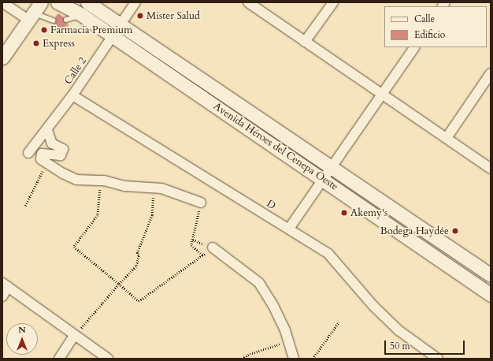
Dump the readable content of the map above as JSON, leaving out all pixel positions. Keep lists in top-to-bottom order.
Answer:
{
  "streets": {
    "main road": ["Avenida Héroes del Cenepa Oeste"],
    "street": ["Calle 2", "D"]
  },
  "crossings": [
    ["Calle 2", "Avenida Héroes del Cenepa Oeste"],
    ["Calle 2", "D"]
  ],
  "places": [
    "Mister Salud",
    "Farmacia Premium",
    "Express",
    "Akemy's",
    "Bodega Haydée"
  ],
  "legend": ["Calle", "Edificio"],
  "scale_bar": "50 m",
  "north": "top"
}
